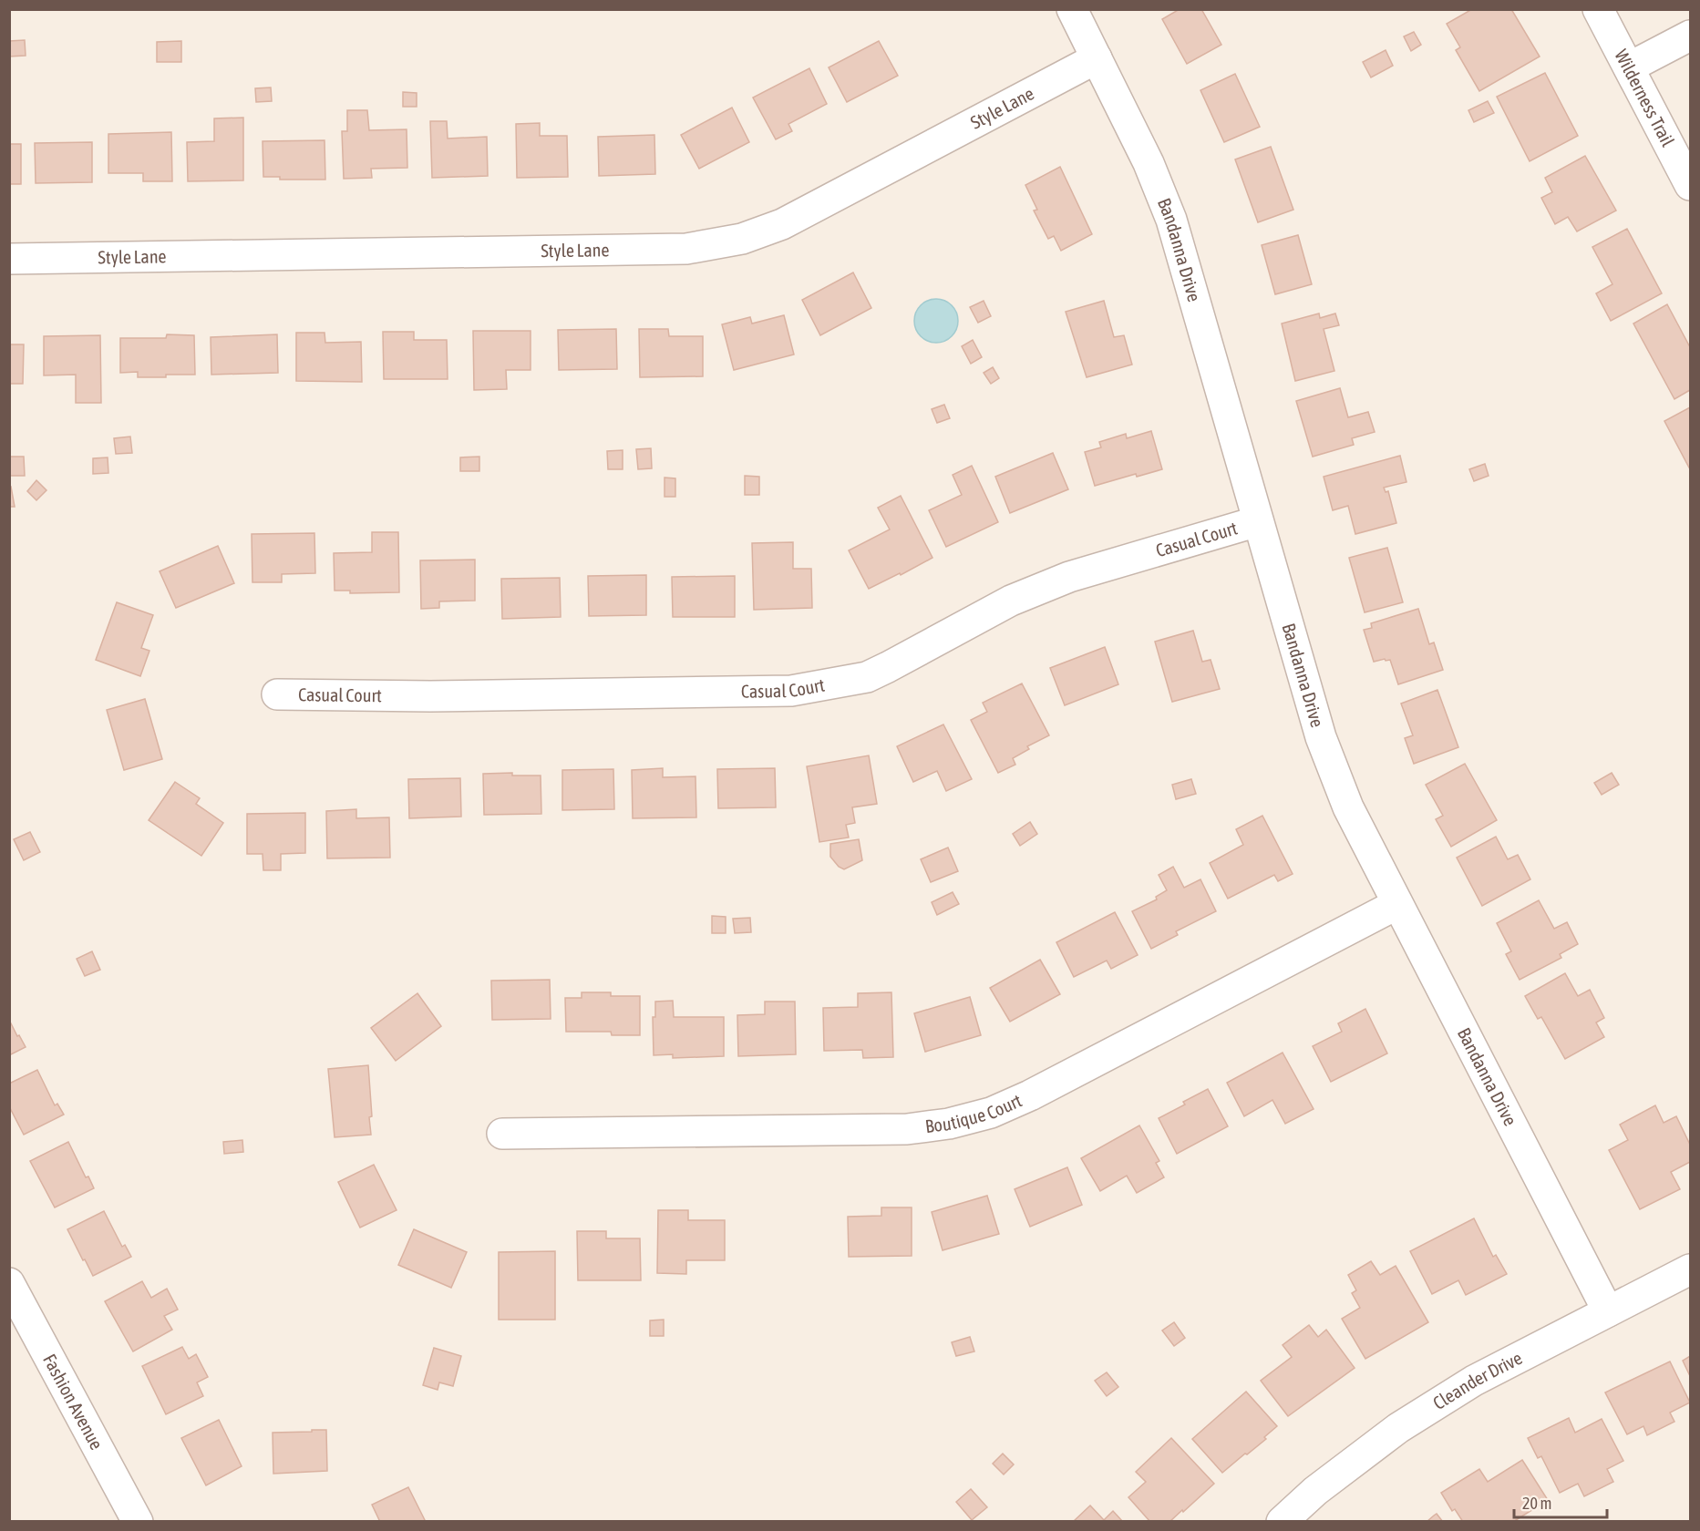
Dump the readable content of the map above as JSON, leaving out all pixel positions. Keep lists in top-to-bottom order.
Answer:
{
  "streets": {
    "street": [
      "Wilderness Trail",
      "Style Lane",
      "Bandanna Drive",
      "Casual Court",
      "Boutique Court",
      "Cleander Drive",
      "Fashion Avenue"
    ]
  },
  "crossings": [
    ["Style Lane", "Bandanna Drive"],
    ["Bandanna Drive", "Casual Court"],
    ["Bandanna Drive", "Boutique Court"],
    ["Bandanna Drive", "Cleander Drive"]
  ],
  "scale_bar": "20 m"
}
